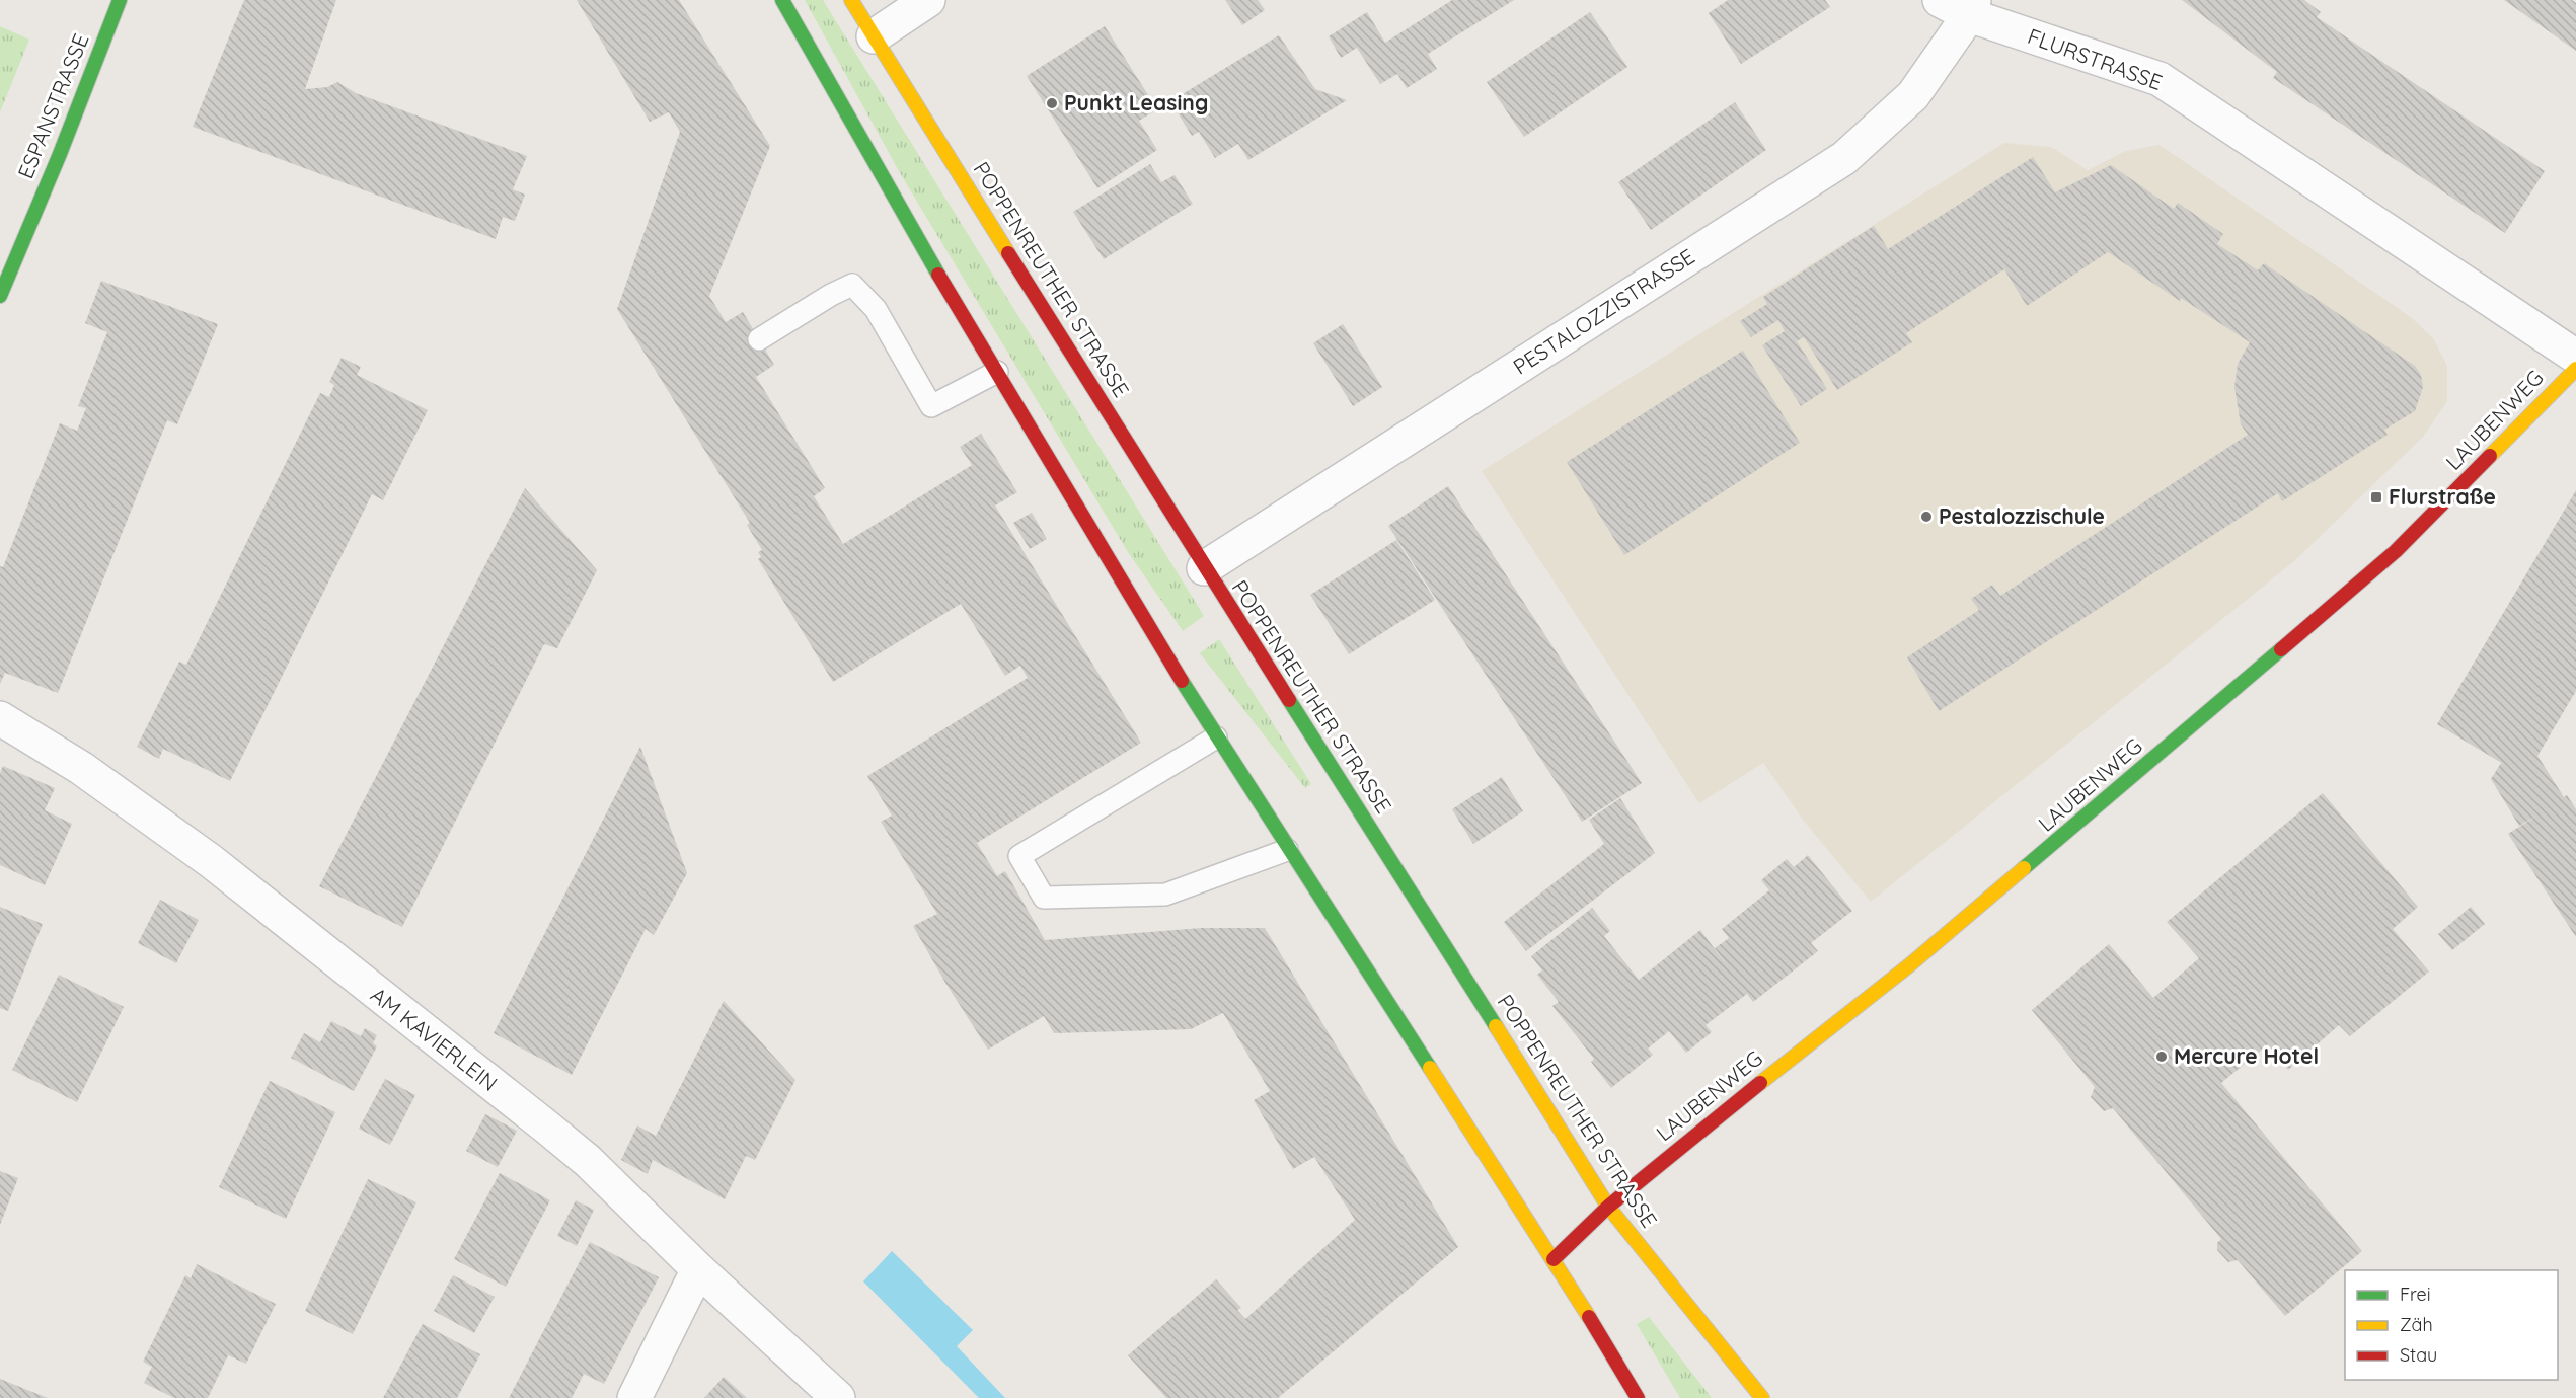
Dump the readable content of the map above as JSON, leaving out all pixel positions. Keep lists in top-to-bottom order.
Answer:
{
  "streets": {
    "main road": ["ESPANSTRASSE", "POPPENREUTHER STRASSE", "LAUBENWEG"],
    "street": ["FLURSTRASSE", "PESTALOZZISTRASSE", "AM KAVIERLEIN"]
  },
  "crossings": [
    ["FLURSTRASSE", "PESTALOZZISTRASSE"],
    ["POPPENREUTHER STRASSE", "PESTALOZZISTRASSE"],
    ["POPPENREUTHER STRASSE", "LAUBENWEG"]
  ],
  "places": {
    "other": ["Punkt Leasing", "Pestalozzischule", "Mercure Hotel"],
    "transit": ["Flurstraße"]
  },
  "legend": ["Frei", "Zäh", "Stau"]
}
